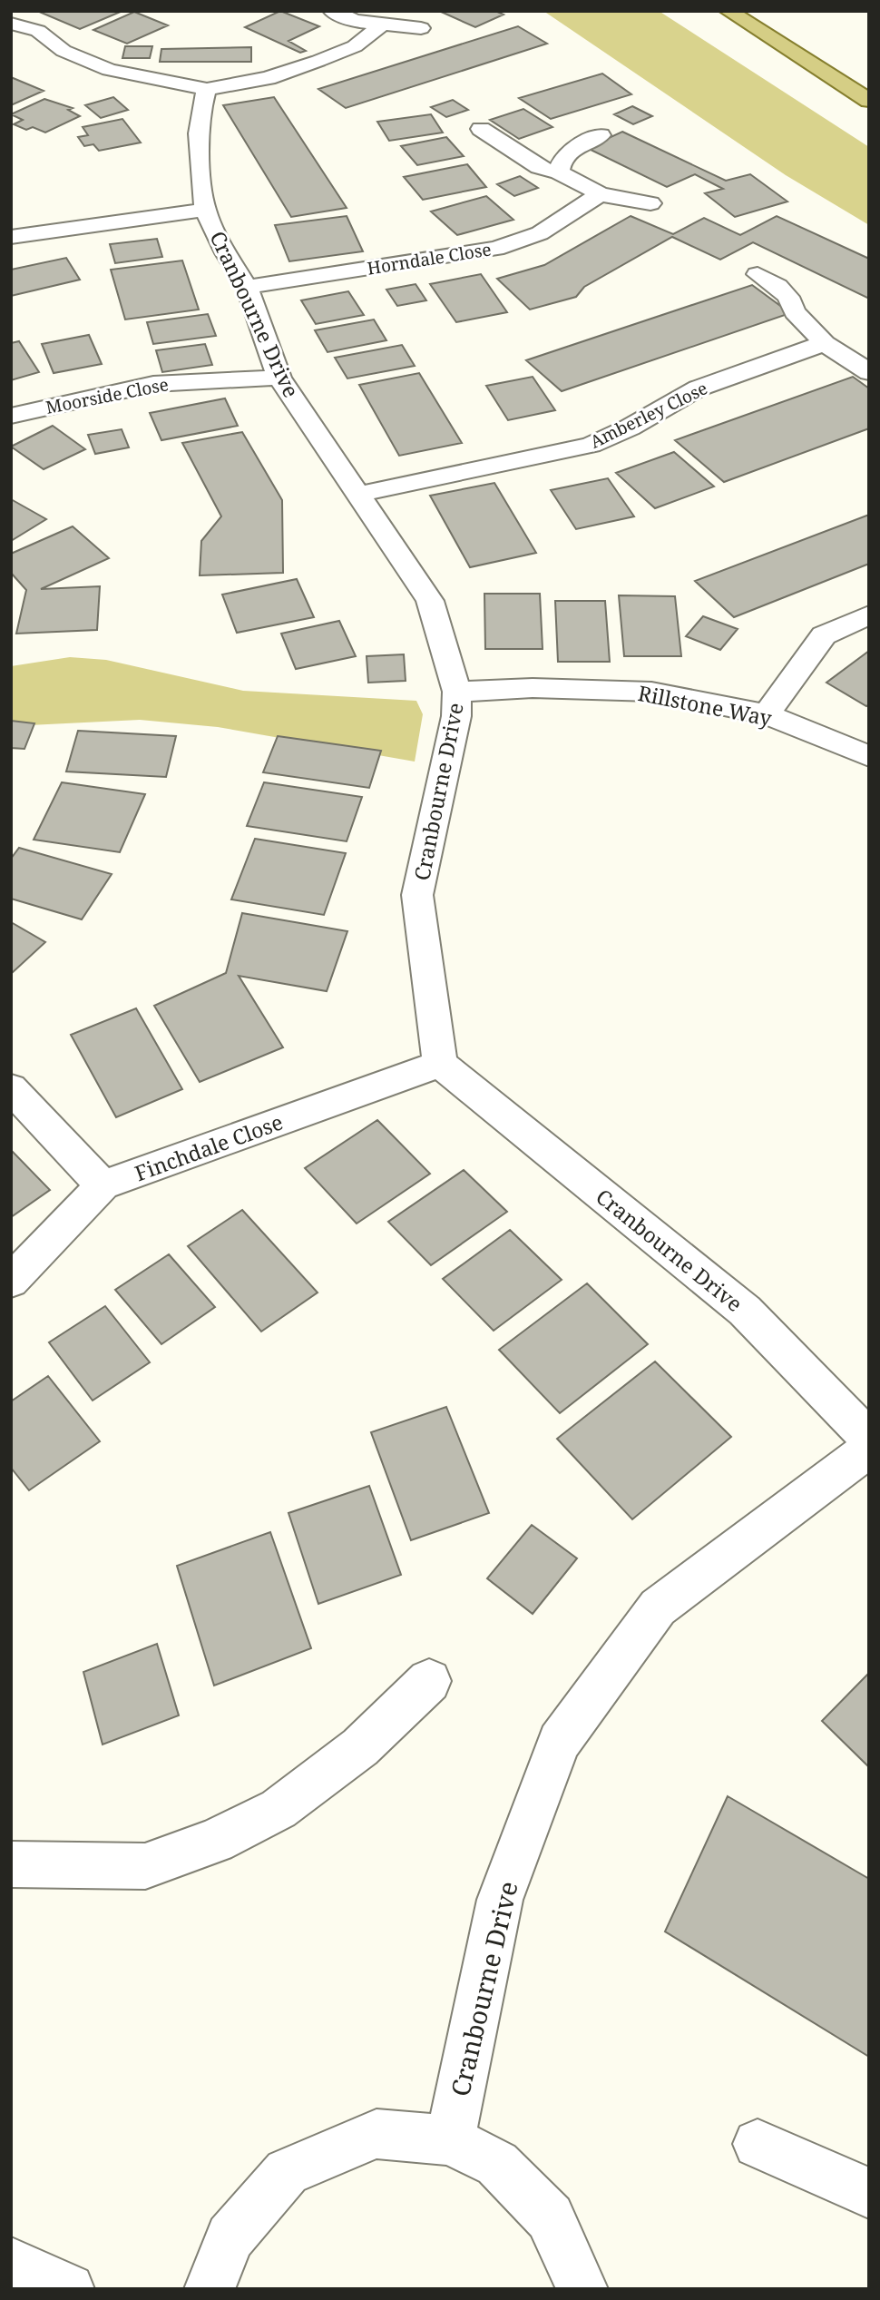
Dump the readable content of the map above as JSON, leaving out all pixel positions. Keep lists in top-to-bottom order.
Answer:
{
  "streets": {
    "street": [
      "Horndale Close",
      "Cranbourne Drive",
      "Moorside Close",
      "Amberley Close",
      "Rillstone Way",
      "Finchdale Close"
    ]
  },
  "crossings": [
    ["Horndale Close", "Cranbourne Drive"],
    ["Cranbourne Drive", "Moorside Close"],
    ["Cranbourne Drive", "Amberley Close"],
    ["Cranbourne Drive", "Rillstone Way"],
    ["Cranbourne Drive", "Finchdale Close"]
  ]
}
